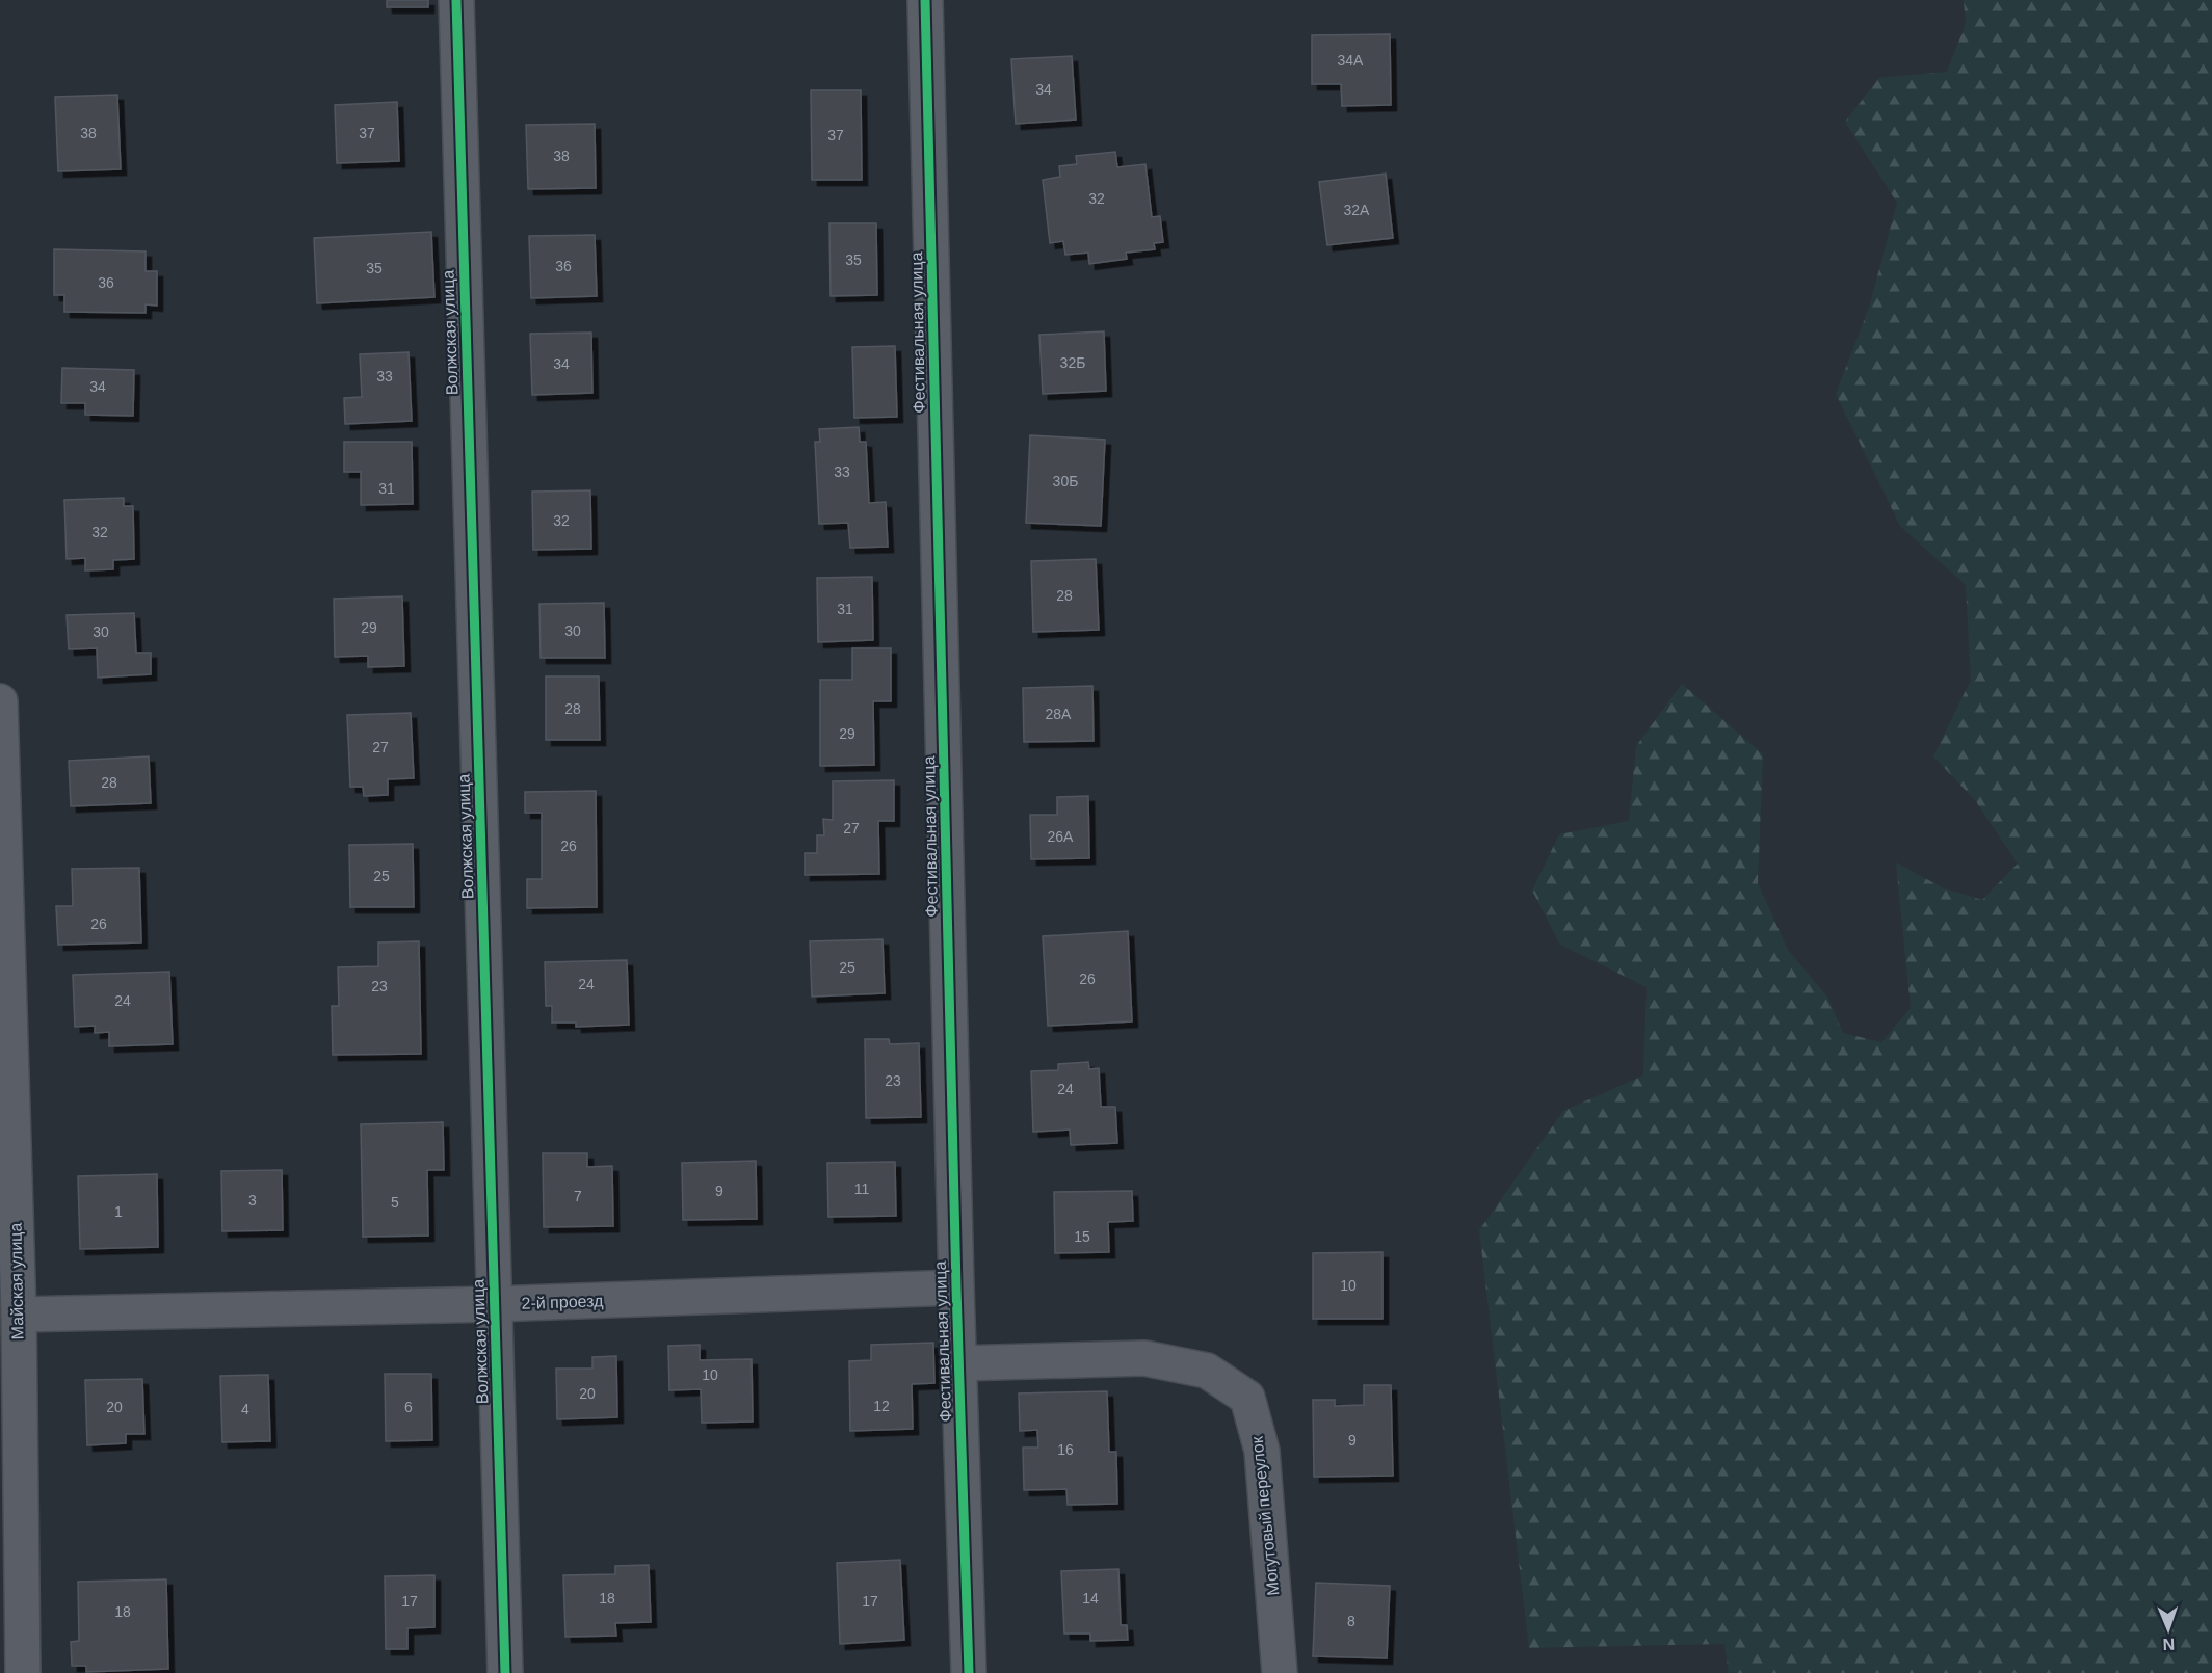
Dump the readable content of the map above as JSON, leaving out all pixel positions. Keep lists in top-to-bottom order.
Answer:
{
  "streets": {
    "street": [
      "Волжская улица",
      "Фестивальная улица",
      "Майская улица",
      "2-й проезд",
      "Могутовый переулок"
    ]
  },
  "crossings": [
    ["Волжская улица", "2-й проезд"],
    ["Фестивальная улица", "2-й проезд"],
    ["Фестивальная улица", "Могутовый переулок"],
    ["Майская улица", "2-й проезд"]
  ],
  "house_numbers": [
    "34А",
    "34",
    "38",
    "37",
    "37",
    "38",
    "32",
    "32А",
    "35",
    "36",
    "35",
    "36",
    "32Б",
    "34",
    "33",
    "34",
    "33",
    "30Б",
    "31",
    "32",
    "32",
    "28",
    "31",
    "29",
    "30",
    "30",
    "28",
    "28А",
    "29",
    "27",
    "28",
    "27",
    "26А",
    "26",
    "25",
    "26",
    "25",
    "26",
    "24",
    "23",
    "24",
    "23",
    "24",
    "11",
    "9",
    "7",
    "3",
    "5",
    "1",
    "15",
    "10",
    "10",
    "20",
    "12",
    "20",
    "6",
    "4",
    "9",
    "16",
    "18",
    "14",
    "17",
    "17",
    "18",
    "8"
  ],
  "north": "bottom"
}
